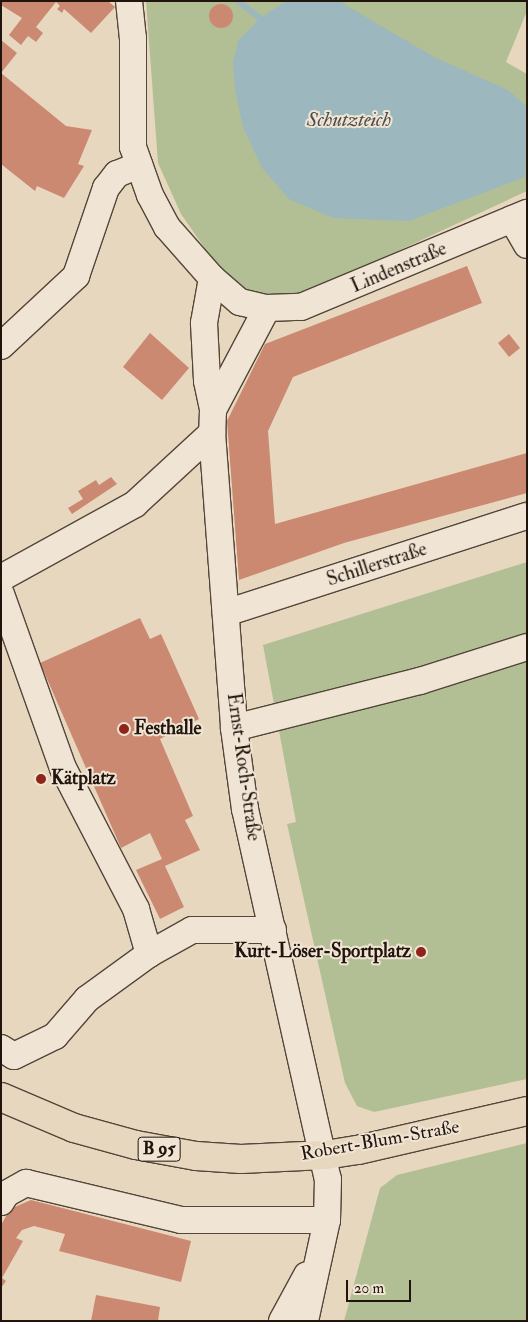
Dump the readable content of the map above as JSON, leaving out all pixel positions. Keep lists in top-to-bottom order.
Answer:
{
  "streets": {
    "main road": ["Robert-Blum-Straße", "B 95"],
    "street": ["Lindenstraße", "Schillerstraße", "Ernst-Roch-Straße"]
  },
  "crossings": [
    ["Lindenstraße", "Ernst-Roch-Straße"],
    ["Schillerstraße", "Ernst-Roch-Straße"],
    ["Ernst-Roch-Straße", "Robert-Blum-Straße"]
  ],
  "water": ["Schutzteich"],
  "places": ["Festhalle", "Kätplatz", "Kurt-Löser-Sportplatz"],
  "scale_bar": "20 m"
}
